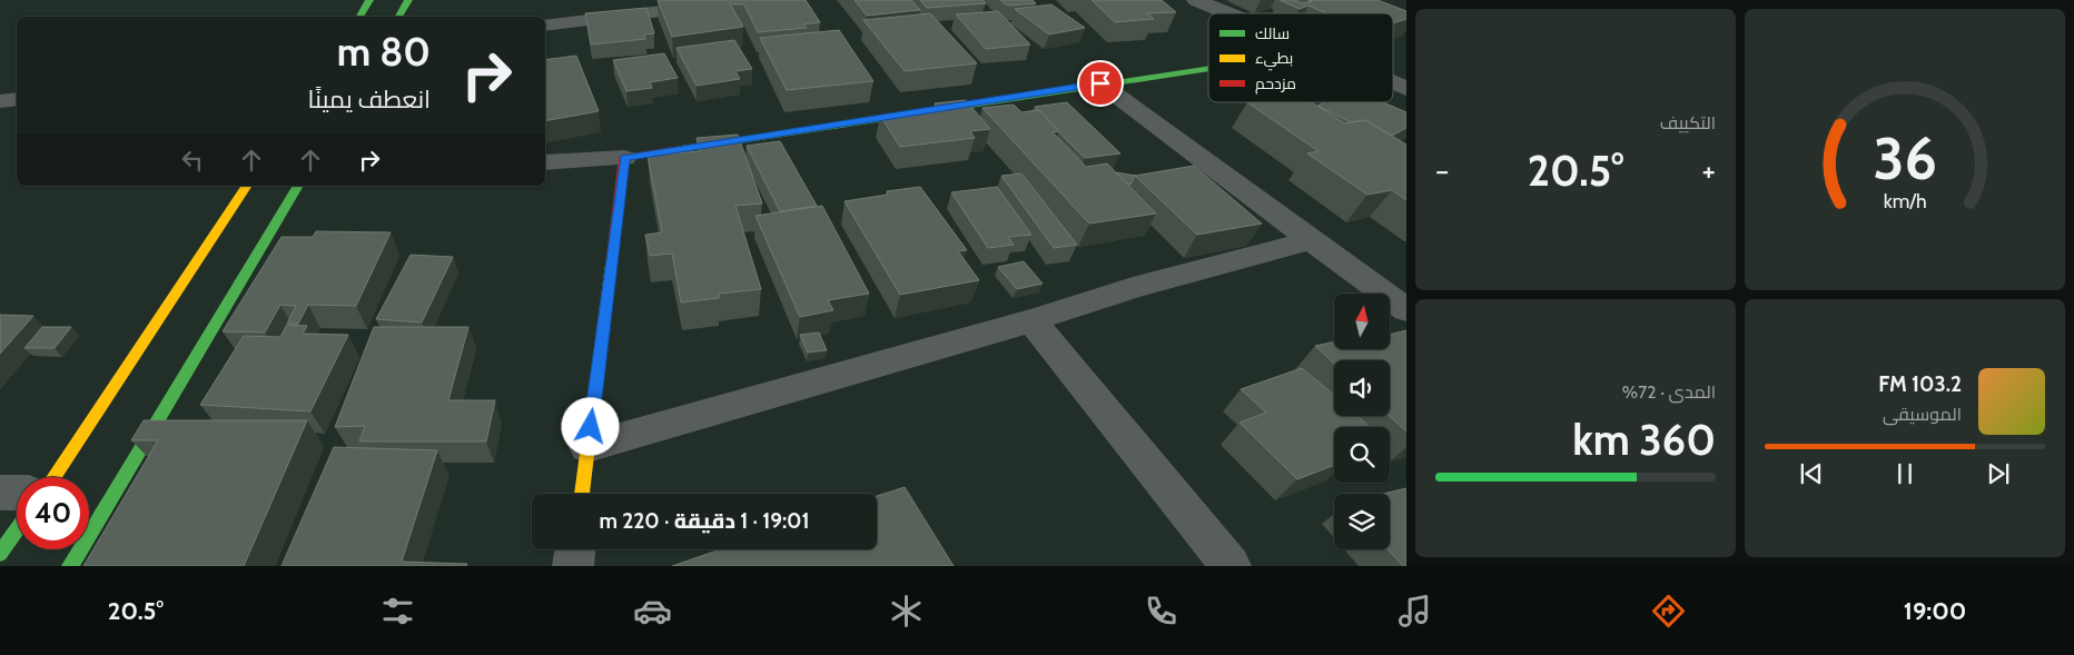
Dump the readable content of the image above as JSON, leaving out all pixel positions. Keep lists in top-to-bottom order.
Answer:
{
  "legend": ["سالك", "بطيء", "مزدحم"],
  "north": "top",
  "page": {
    "tile": [
      "التكييف",
      ["المدى · 72%", "360 km"]
    ],
    "turn": ["80 m", "انعطف يمينًا"],
    "heat": ["−", "20.5°", "+"],
    "song": ["103.2 FM", "الموسيقى"],
    "limit": "40",
    "trip": "19:01 · 1 دقيقة · 220 m",
    "tabs": ["19:00", "20.5°"],
    "gauge": ["36", "km/h"]
  }
}
